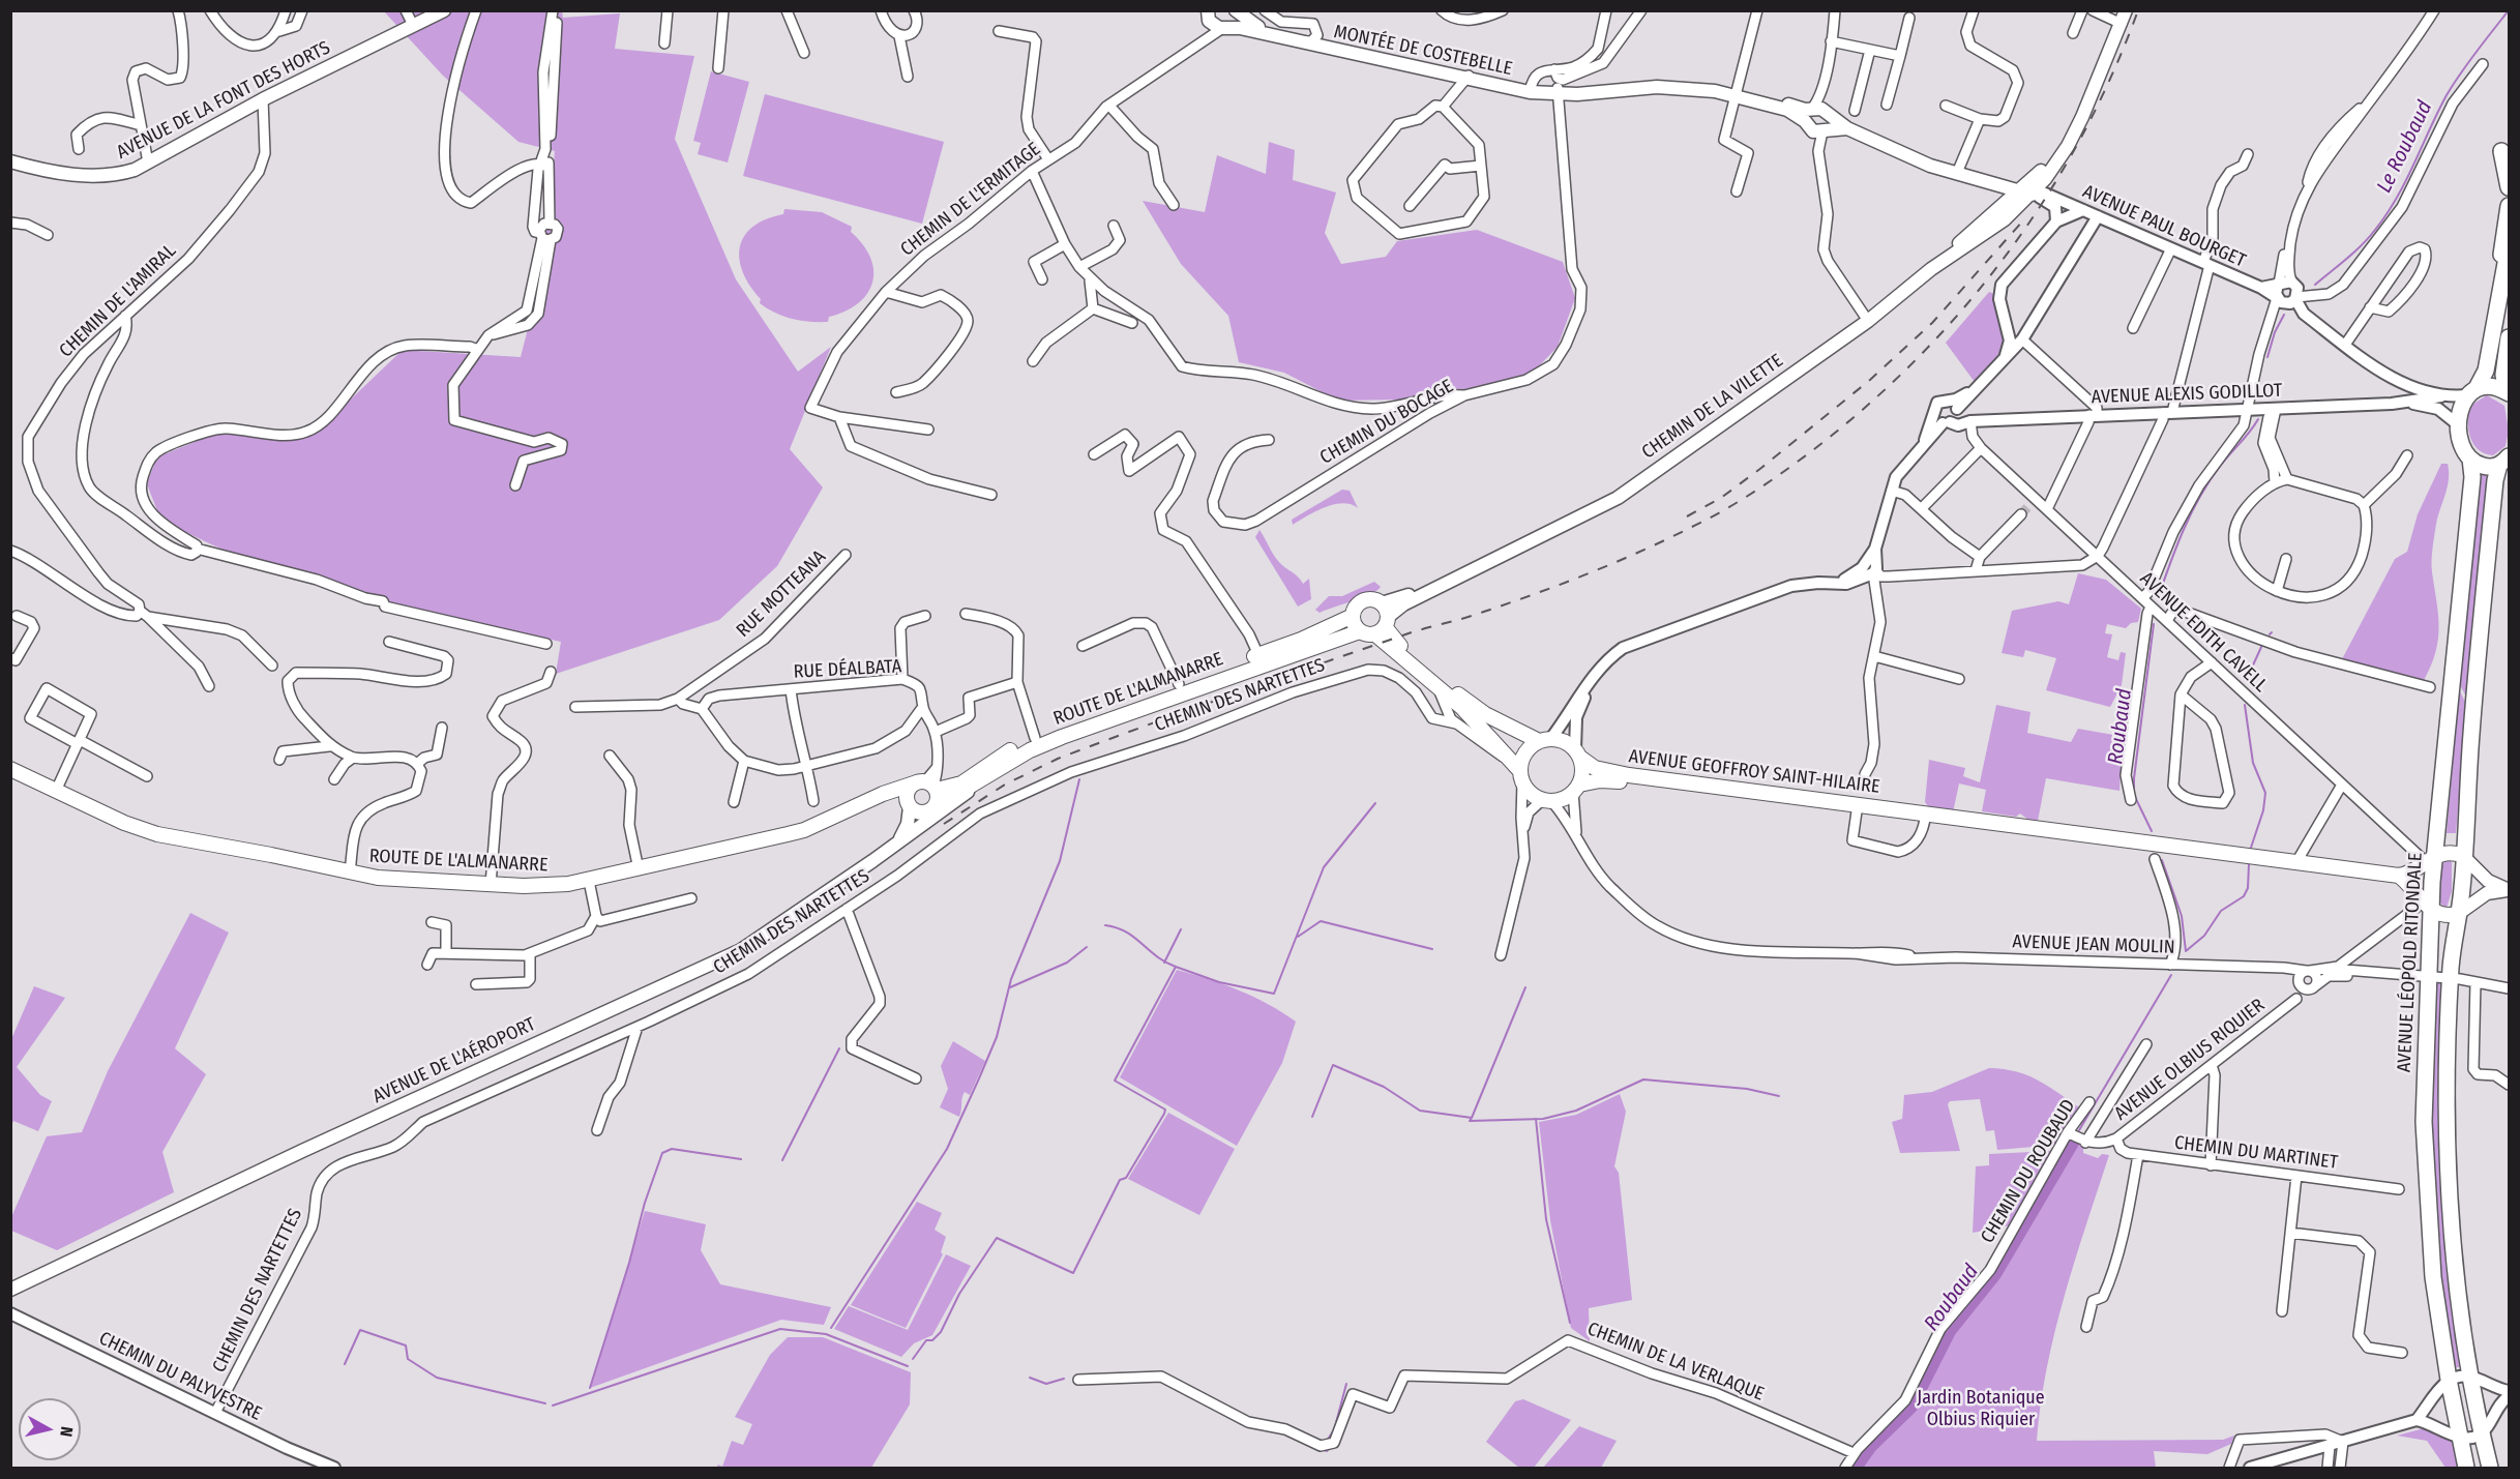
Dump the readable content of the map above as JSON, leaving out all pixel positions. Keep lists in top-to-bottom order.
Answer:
{
  "streets": {
    "highway": ["AVENUE LÉOPOLD RITONDALE"],
    "main road": [
      "MONTÉE DE COSTEBELLE",
      "AVENUE DE LA FONT DES HORTS",
      "CHEMIN DE LA VILETTE",
      "ROUTE DE L'ALMANARRE",
      "AVENUE GEOFFROY SAINT-HILAIRE",
      "AVENUE DE L'AÉROPORT"
    ],
    "street": [
      "CHEMIN DE L'ERMITAGE",
      "AVENUE PAUL BOURGET",
      "CHEMIN DE L'AMIRAL",
      "AVENUE ALEXIS GODILLOT",
      "CHEMIN DU BOCAGE",
      "RUE MOTTEANA",
      "AVENUE EDITH CAVELL",
      "RUE DÉALBATA",
      "CHEMIN DES NARTETTES",
      "AVENUE JEAN MOULIN",
      "AVENUE OLBIUS RIQUIER",
      "CHEMIN DU MARTINET",
      "CHEMIN DU ROUBAUD",
      "CHEMIN DE LA VERLAQUE",
      "CHEMIN DU PALYVESTRE"
    ]
  },
  "crossings": [
    ["MONTÉE DE COSTEBELLE", "CHEMIN DE L'ERMITAGE"],
    ["MONTÉE DE COSTEBELLE", "AVENUE PAUL BOURGET"],
    ["MONTÉE DE COSTEBELLE", "CHEMIN DE LA VILETTE"],
    ["MONTÉE DE COSTEBELLE", "CHEMIN DU BOCAGE"],
    ["AVENUE DE LA FONT DES HORTS", "CHEMIN DE L'AMIRAL"],
    ["AVENUE PAUL BOURGET", "CHEMIN DE LA VILETTE"],
    ["AVENUE ALEXIS GODILLOT", "AVENUE EDITH CAVELL"],
    ["AVENUE ALEXIS GODILLOT", "AVENUE LÉOPOLD RITONDALE"],
    ["CHEMIN DE LA VILETTE", "ROUTE DE L'ALMANARRE"],
    ["AVENUE EDITH CAVELL", "AVENUE LÉOPOLD RITONDALE"],
    ["RUE DÉALBATA", "ROUTE DE L'ALMANARRE"],
    ["ROUTE DE L'ALMANARRE", "AVENUE DE L'AÉROPORT"],
    ["CHEMIN DES NARTETTES", "CHEMIN DU PALYVESTRE"],
    ["AVENUE GEOFFROY SAINT-HILAIRE", "AVENUE JEAN MOULIN"],
    ["AVENUE OLBIUS RIQUIER", "CHEMIN DU MARTINET"],
    ["CHEMIN DU ROUBAUD", "CHEMIN DE LA VERLAQUE"]
  ],
  "water": ["Le Roubaud", "Roubaud"],
  "parks": ["Jardin Botanique Olbius Riquier"],
  "north": "right"
}
